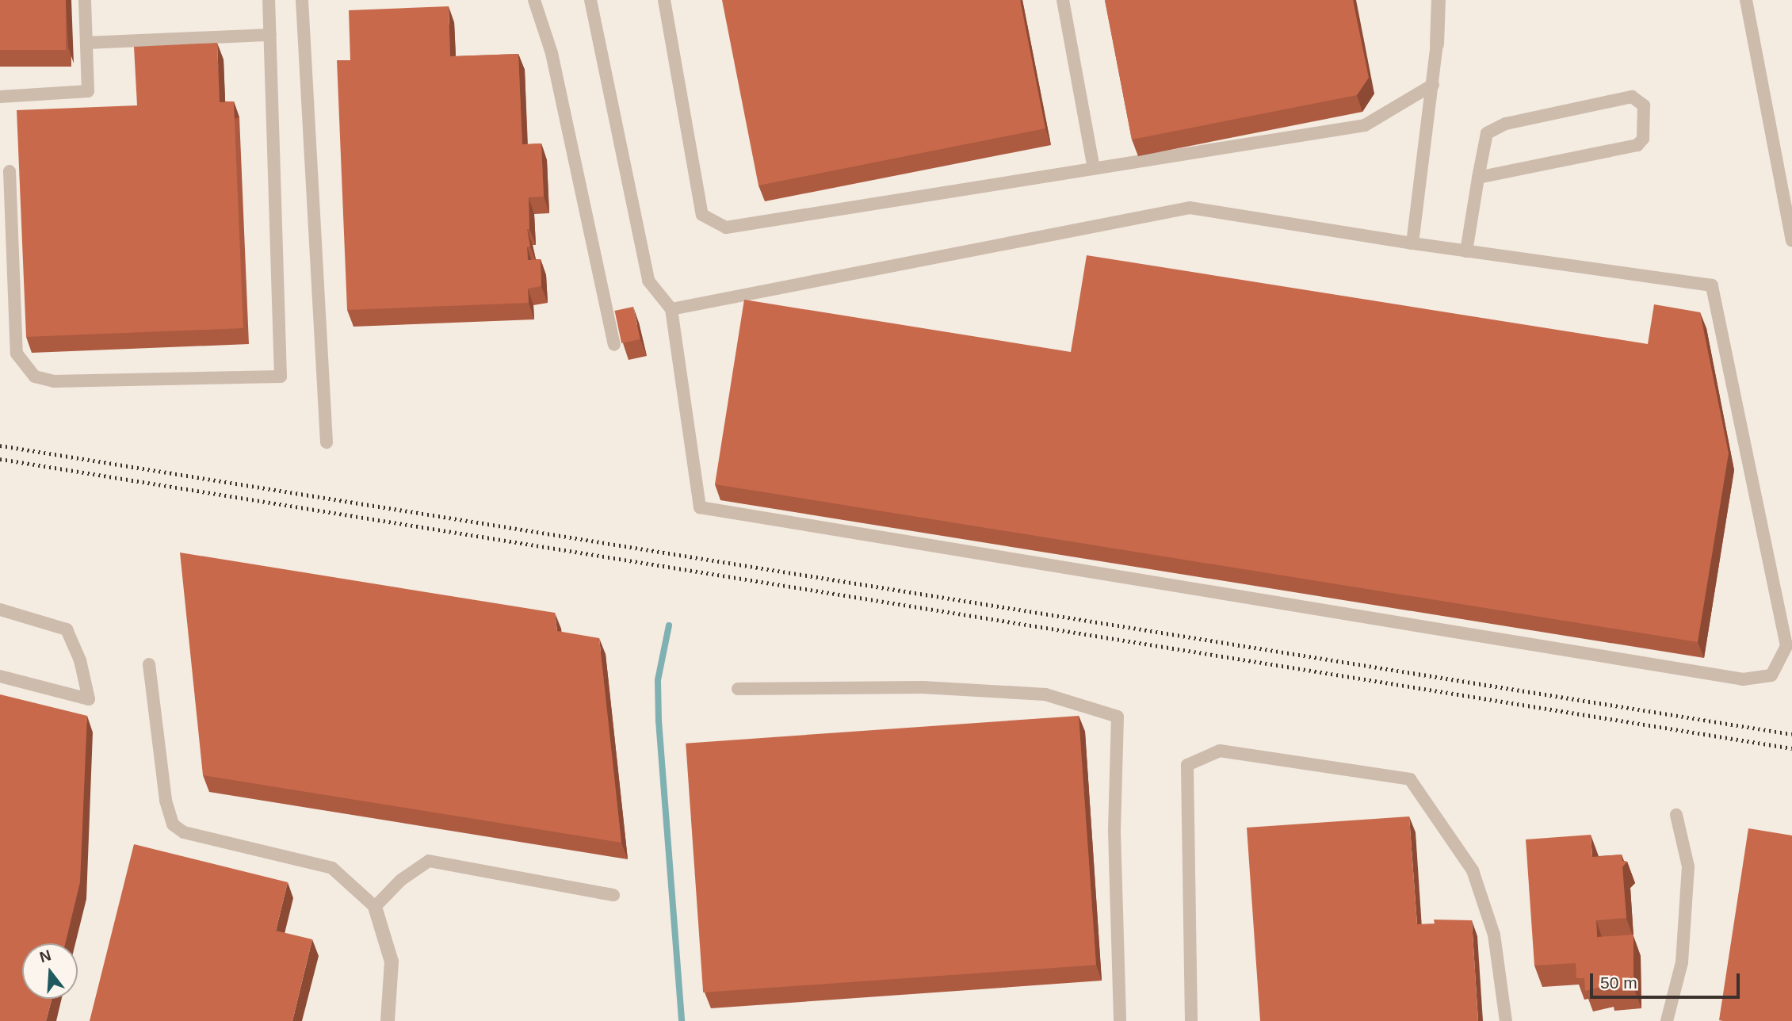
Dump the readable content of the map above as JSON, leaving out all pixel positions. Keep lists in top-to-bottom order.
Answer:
{
  "scale_bar": "50 m",
  "north": "top"
}
